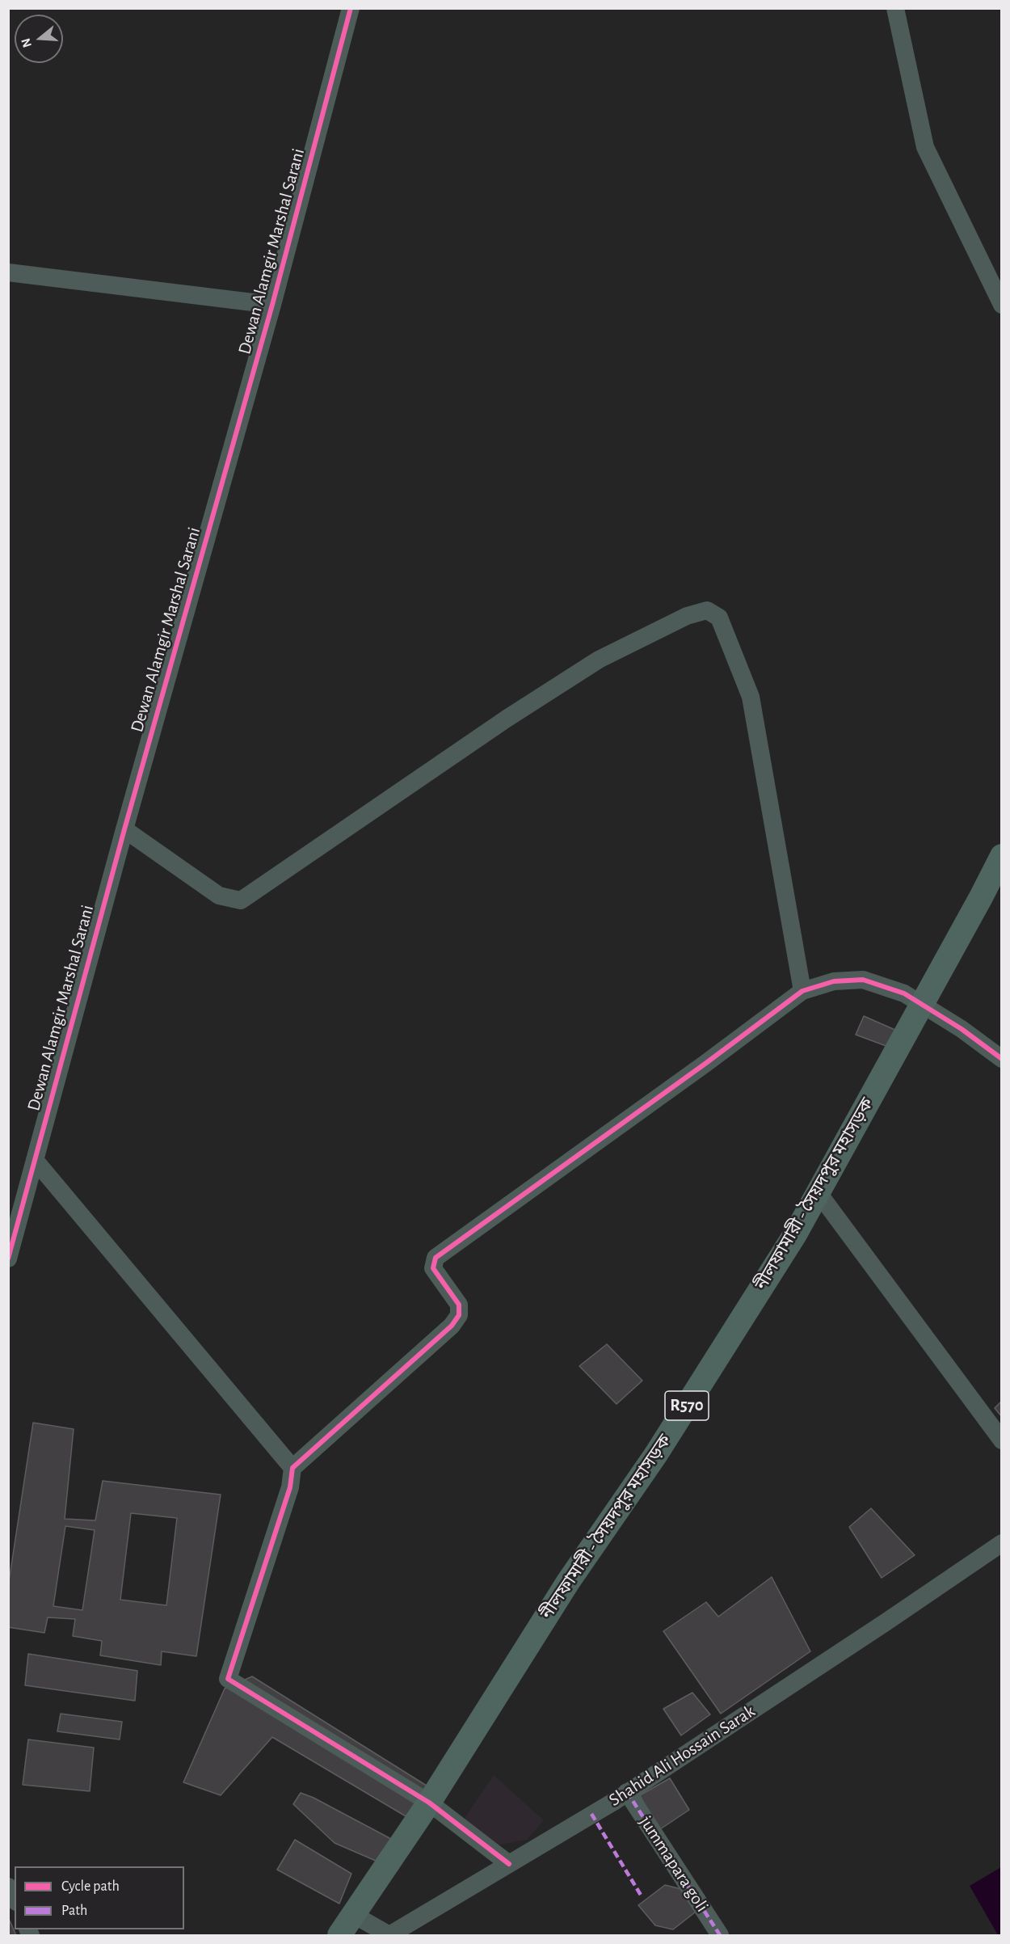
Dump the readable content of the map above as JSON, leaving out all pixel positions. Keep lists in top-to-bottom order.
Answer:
{
  "streets": {
    "main road": ["নীলফামারী - সৈয়দপুর মহাসড়ক", "R570"],
    "street": ["Dewan Alamgir Marshal Sarani", "Shahid Ali Hossain Sarak", "jummapara goli"]
  },
  "crossings": [
    ["নীলফামারী - সৈয়দপুর মহাসড়ক", "Shahid Ali Hossain Sarak"],
    ["Shahid Ali Hossain Sarak", "jummapara goli"]
  ],
  "legend": ["Cycle path", "Path"],
  "north": "left"
}
